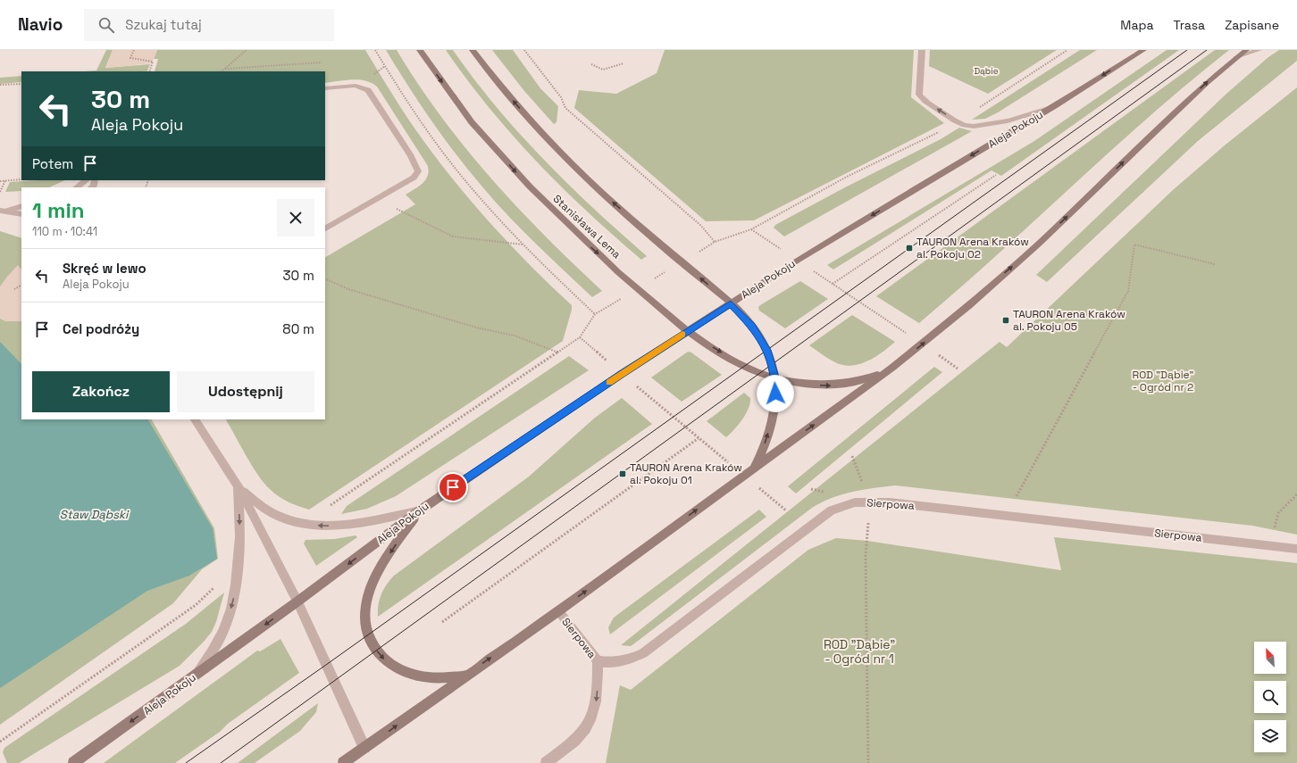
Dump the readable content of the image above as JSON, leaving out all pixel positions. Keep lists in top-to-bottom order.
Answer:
{
  "streets": {
    "main road": ["Aleja Pokoju", "Stanisława Lema"],
    "street": ["Sierpowa"]
  },
  "crossings": [
    ["Aleja Pokoju", "Stanisława Lema"]
  ],
  "one_way": ["Aleja Pokoju"],
  "water": ["Staw Dąbski"],
  "parks": ["Dąbie", "ROD \"Dąbie\" - Ogród nr 2", "ROD \"Dąbie\" - Ogród nr 1"],
  "places": {
    "transit": ["TAURON Arena Kraków al. Pokoju 02", "TAURON Arena Kraków al. Pokoju 05", "TAURON Arena Kraków al. Pokoju 01"]
  },
  "north": "top left",
  "page": {
    "header": "Navio",
    "search": "Szukaj tutaj",
    "nav": ["Mapa", "Trasa", "Zapisane"],
    "turn": ["30 m", "Aleja Pokoju"],
    "then": "Potem",
    "heading": ["1 min", "110 m · 10:41"],
    "list": [
      {
        "name": "Skręć w lewo",
        "note": "Aleja Pokoju",
        "value": "30 m"
      },
      {
        "name": "Cel podróży",
        "value": "80 m"
      }
    ],
    "buttons": ["Zakończ", "Udostępnij"]
  }
}
